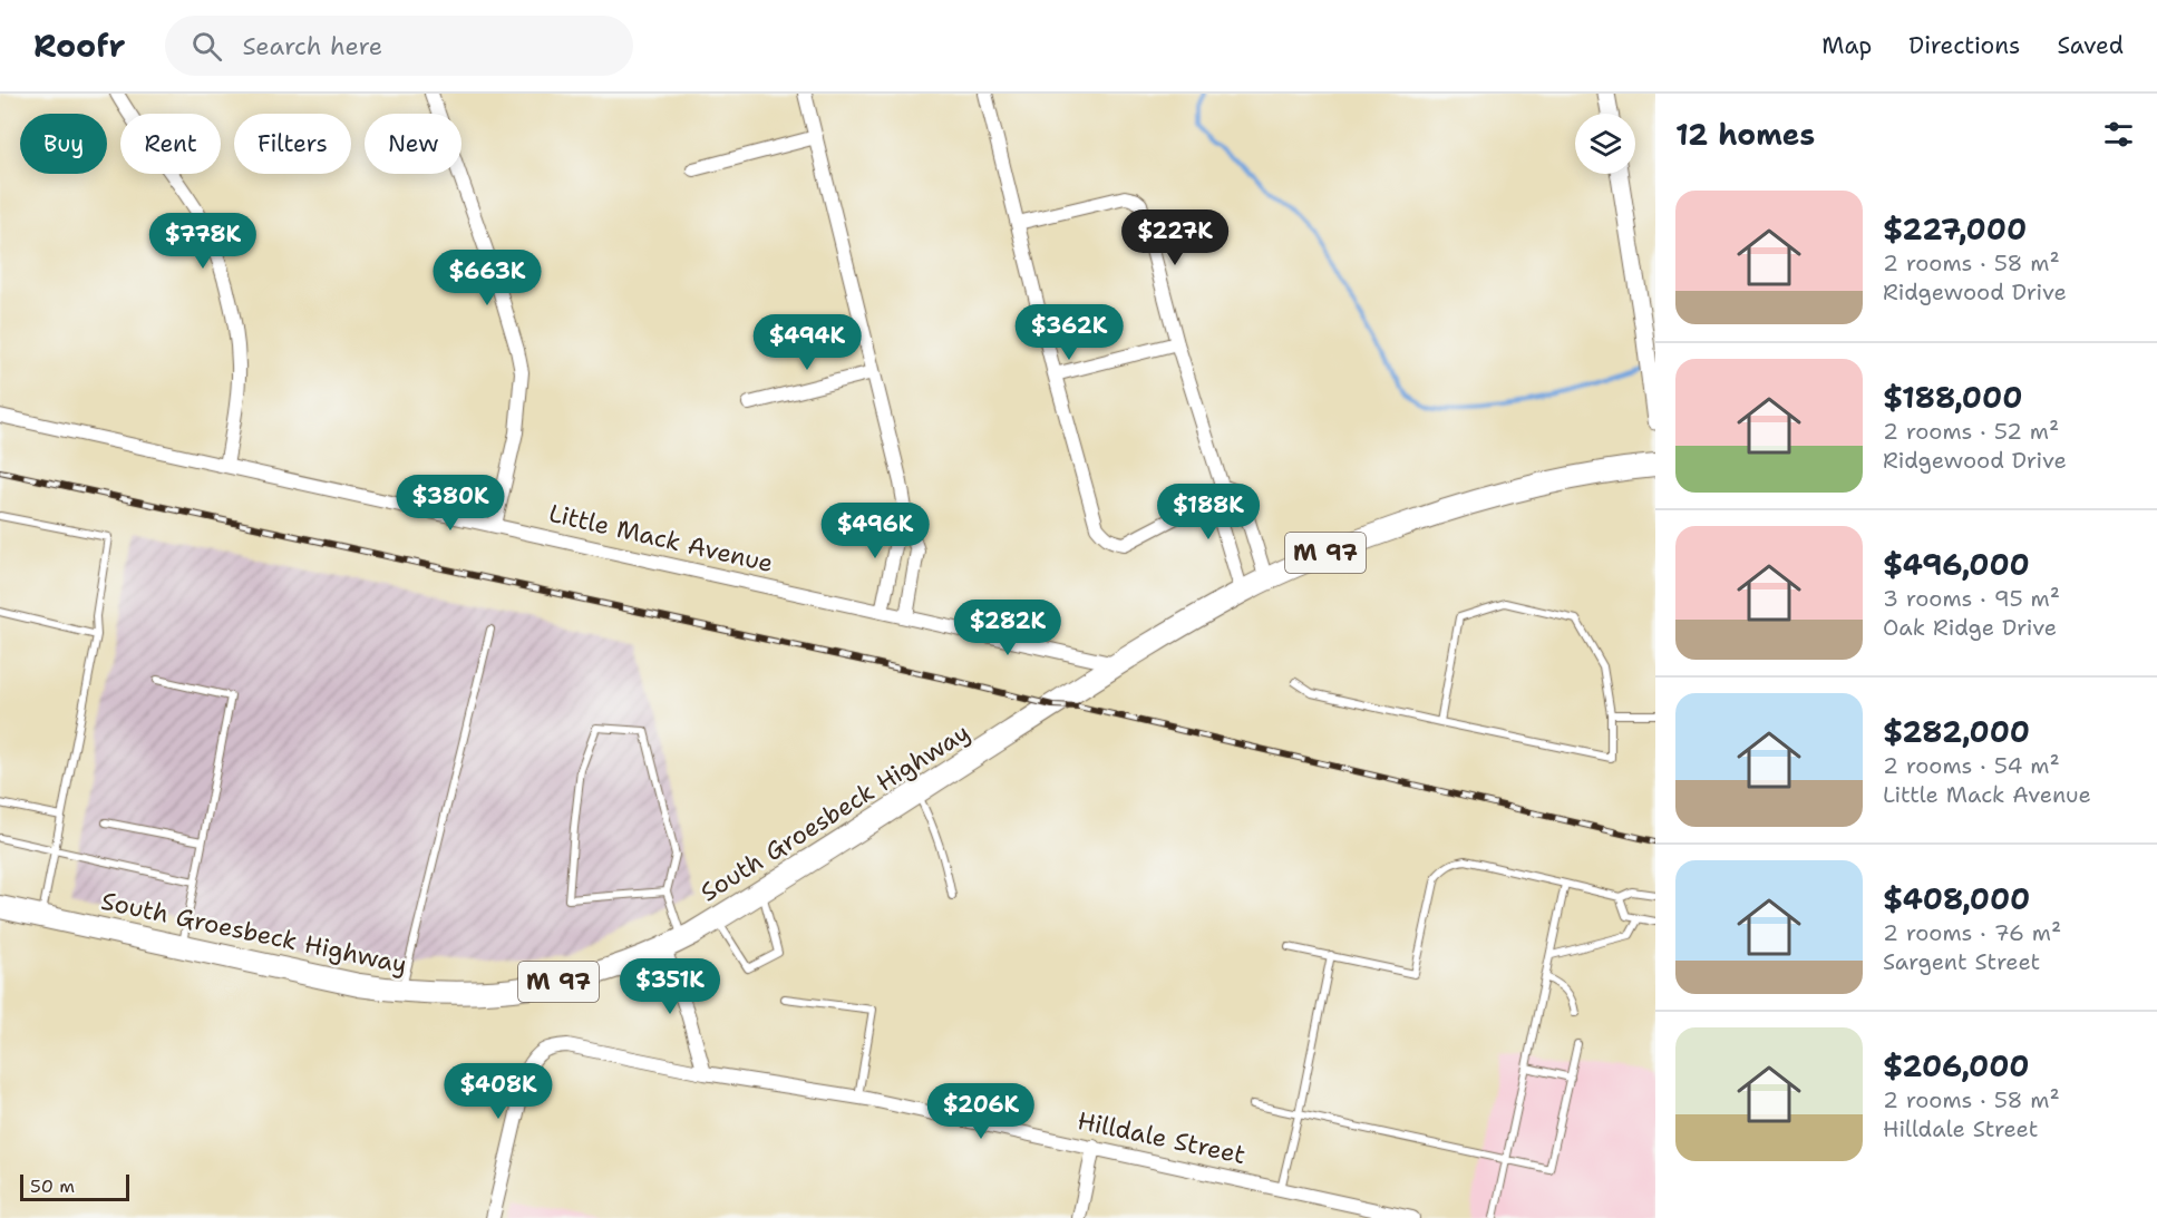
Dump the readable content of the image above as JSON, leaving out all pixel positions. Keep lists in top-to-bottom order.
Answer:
{
  "streets": {
    "main road": ["M 97", "South Groesbeck Highway"],
    "street": ["Little Mack Avenue", "Hilldale Street"]
  },
  "crossings": [
    ["Little Mack Avenue", "South Groesbeck Highway"]
  ],
  "scale_bar": "50 m",
  "page": {
    "header": "Roofr",
    "search": "Search here",
    "nav": ["Map", "Directions", "Saved"],
    "heading": "12 homes",
    "chip": [
      "Buy",
      "Rent",
      "Filters",
      "New"
    ],
    "list": [
      {
        "name": "$227,000",
        "note": "2 rooms · 58 m² · Ridgewood Drive"
      },
      {
        "name": "$188,000",
        "note": "2 rooms · 52 m² · Ridgewood Drive"
      },
      {
        "name": "$496,000",
        "note": "3 rooms · 95 m² · Oak Ridge Drive"
      },
      {
        "name": "$282,000",
        "note": "2 rooms · 54 m² · Little Mack Avenue"
      },
      {
        "name": "$408,000",
        "note": "2 rooms · 76 m² · Sargent Street"
      },
      {
        "name": "$206,000",
        "note": "2 rooms · 58 m² · Hilldale Street"
      }
    ],
    "price": [
      "$227K",
      "$778K",
      "$663K",
      "$362K",
      "$494K",
      "$380K",
      "$188K",
      "$496K",
      "$282K",
      "$351K",
      "$408K",
      "$206K"
    ],
    "scale": "50 m"
  }
}
